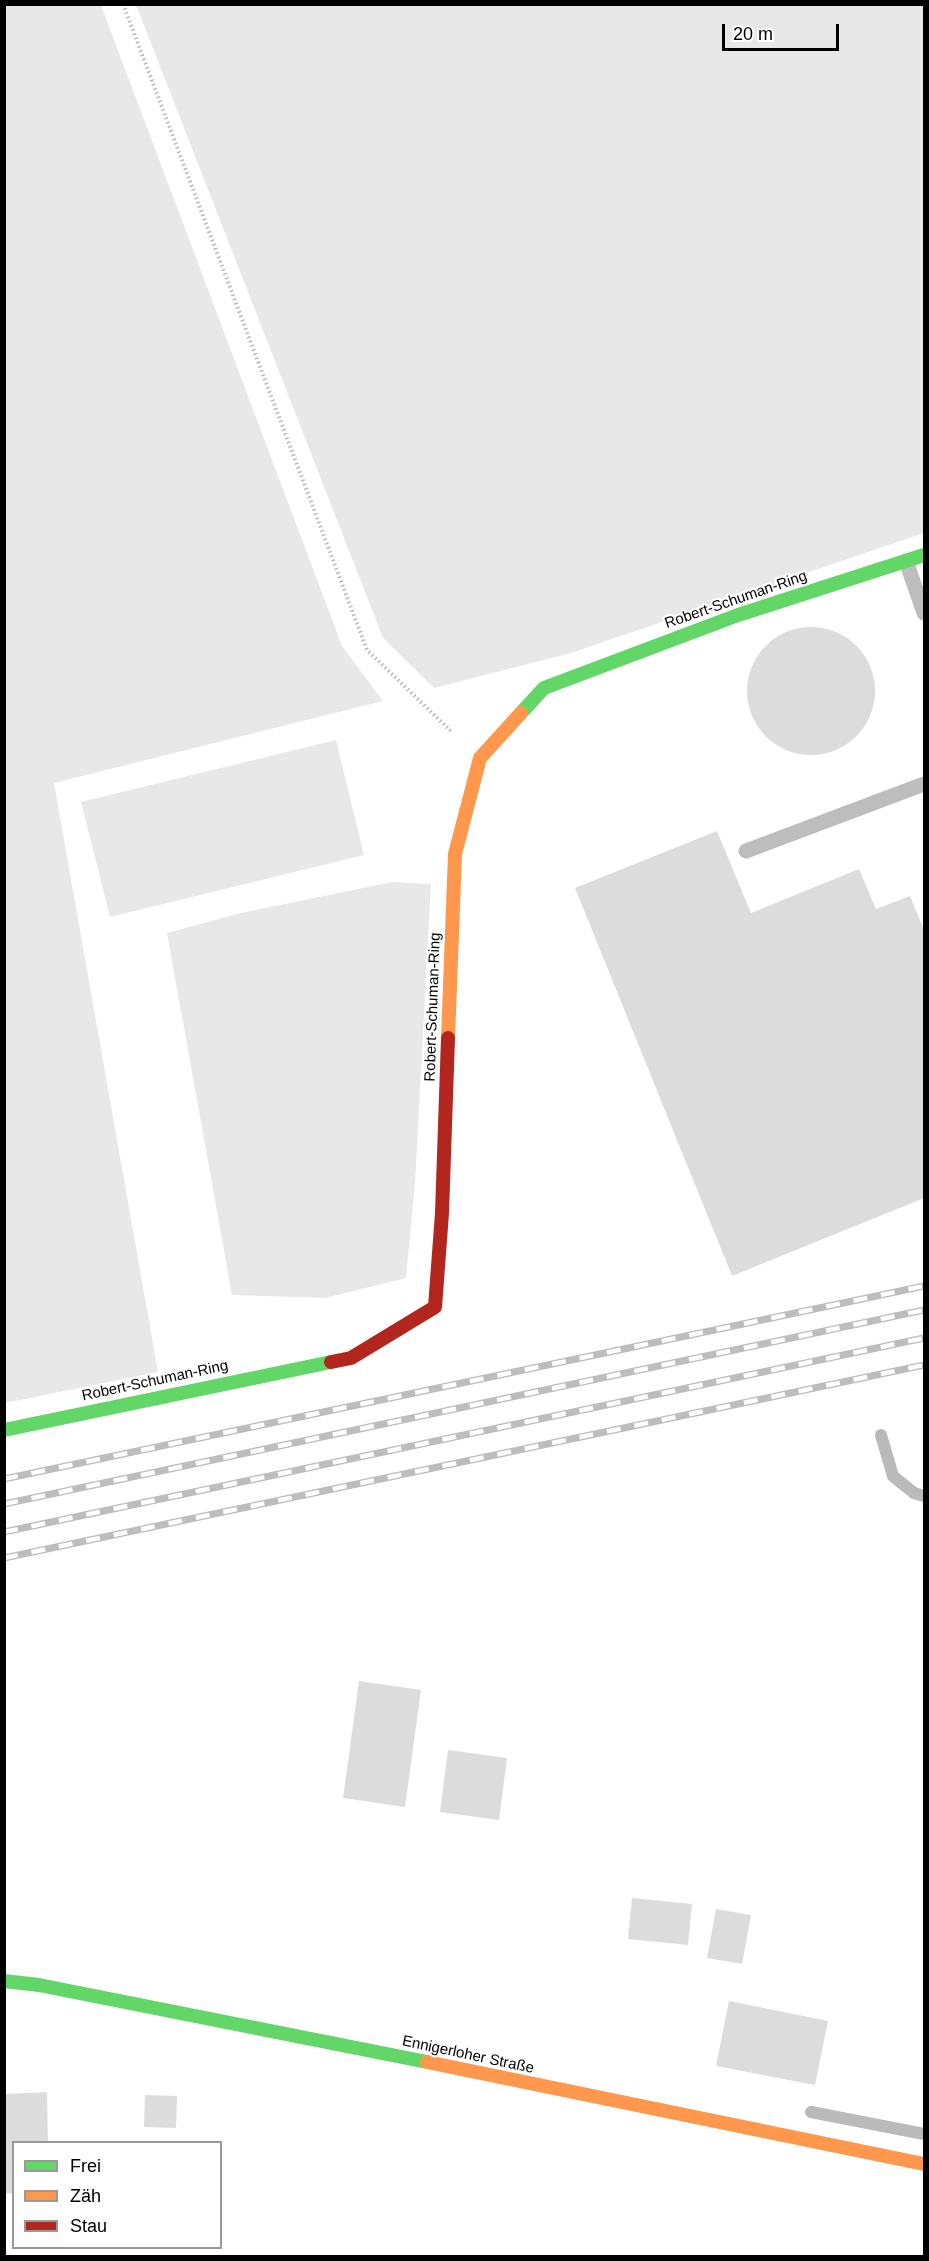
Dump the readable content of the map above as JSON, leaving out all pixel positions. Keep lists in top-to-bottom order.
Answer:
{
  "streets": {
    "street": ["Robert-Schuman-Ring", "Ennigerloher Straße"]
  },
  "legend": ["Frei", "Zäh", "Stau"],
  "scale_bar": "20 m"
}
